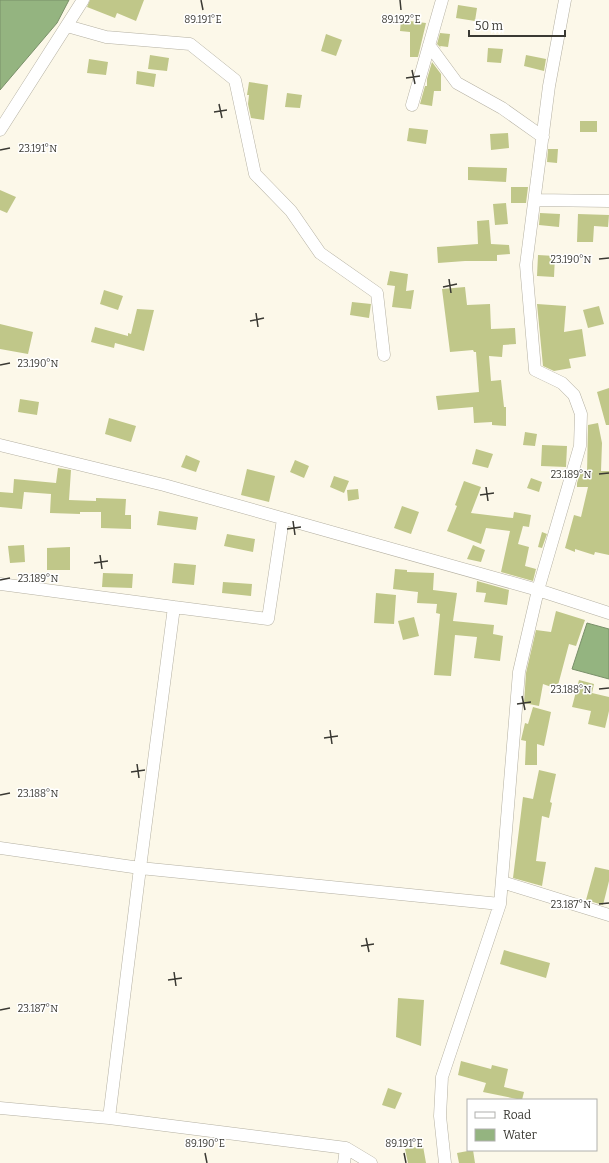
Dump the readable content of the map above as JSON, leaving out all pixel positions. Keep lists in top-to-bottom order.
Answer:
{
  "legend": ["Road", "Water"],
  "scale_bar": "50 m",
  "coordinates": [
    "89.191°E",
    "89.192°E",
    "23.191°N",
    "23.190°N",
    "23.189°N",
    "23.188°N",
    "23.187°N",
    "89.190°E"
  ]
}
